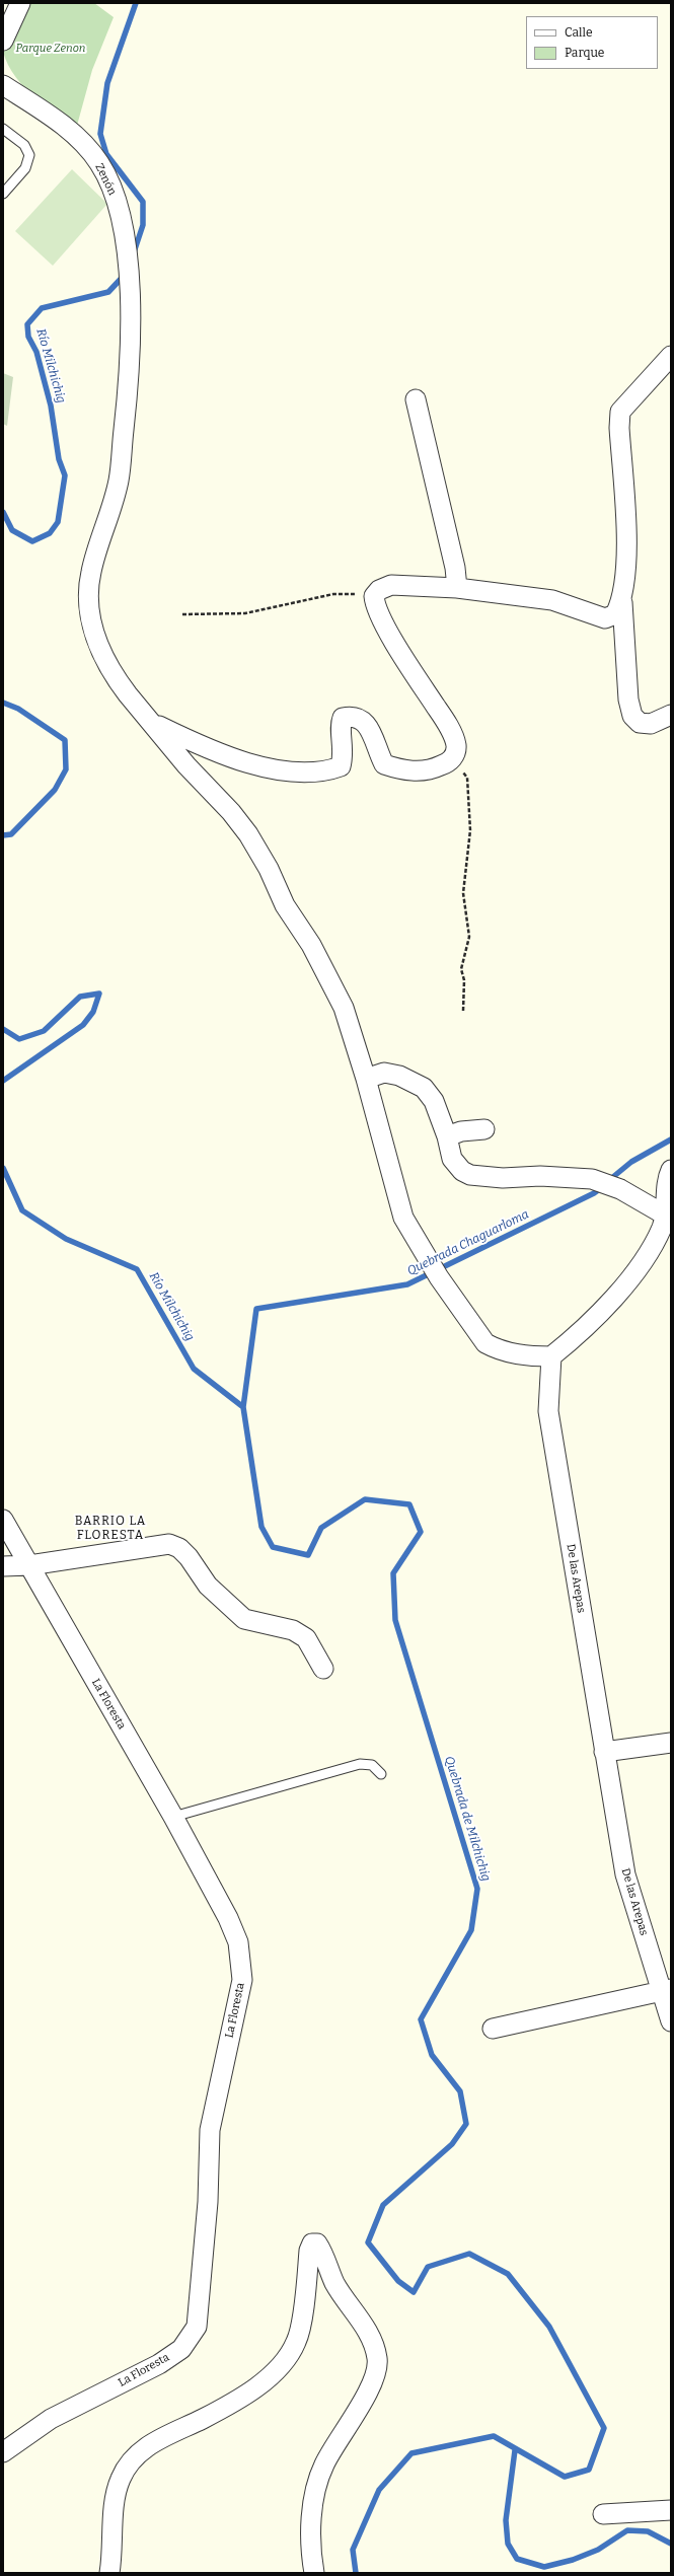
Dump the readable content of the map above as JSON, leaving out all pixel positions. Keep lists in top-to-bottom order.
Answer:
{
  "streets": {
    "street": ["Zenón", "De las Arepas", "La Floresta"]
  },
  "crossings": [
    ["Zenón", "De las Arepas"]
  ],
  "districts": ["BARRIO LA FLORESTA"],
  "water": ["Río Milchichig", "Quebrada Chaguarloma", "Quebrada de Milchichig"],
  "parks": ["Parque Zenon"],
  "legend": ["Calle", "Parque"]
}
